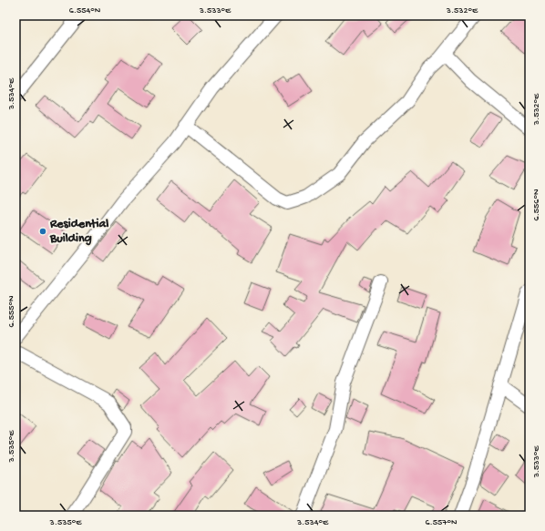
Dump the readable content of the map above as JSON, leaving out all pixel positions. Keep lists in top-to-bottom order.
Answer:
{
  "places": ["Residential Building"],
  "coordinates": [
    "6.554°N",
    "3.533°E",
    "3.532°E",
    "3.534°E",
    "6.556°N",
    "6.555°N",
    "3.535°E",
    "6.557°N"
  ]
}
